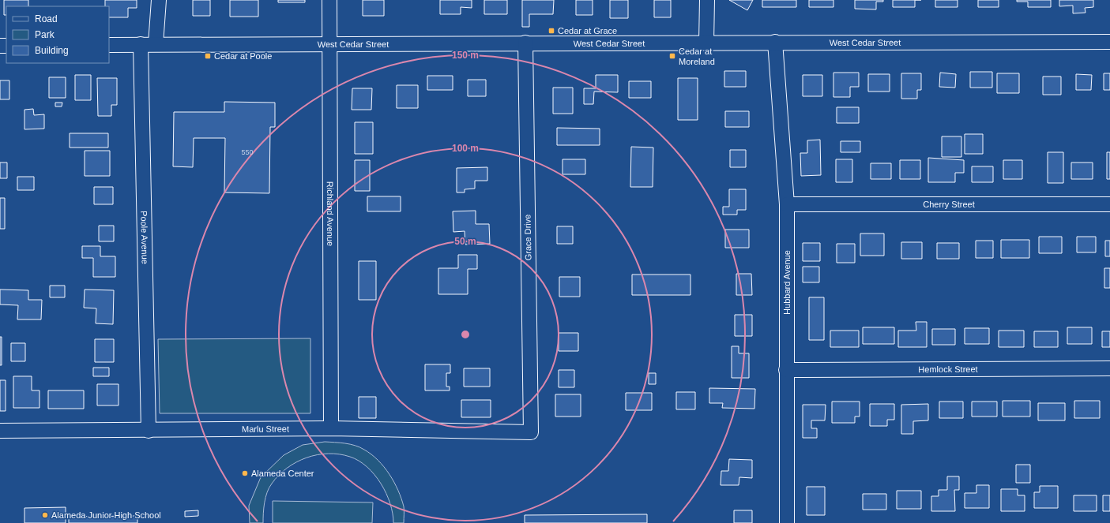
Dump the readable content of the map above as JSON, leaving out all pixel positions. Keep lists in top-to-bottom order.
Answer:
{
  "streets": {
    "street": [
      "West Cedar Street",
      "Cherry Street",
      "Richland Avenue",
      "Poole Avenue",
      "Grace Drive",
      "Hubbard Avenue",
      "Hemlock Street",
      "Marlu Street"
    ]
  },
  "crossings": [
    ["West Cedar Street", "Richland Avenue"],
    ["West Cedar Street", "Poole Avenue"],
    ["West Cedar Street", "Grace Drive"],
    ["West Cedar Street", "Hubbard Avenue"],
    ["Cherry Street", "Hubbard Avenue"],
    ["Richland Avenue", "Marlu Street"],
    ["Poole Avenue", "Marlu Street"],
    ["Grace Drive", "Marlu Street"],
    ["Hubbard Avenue", "Hemlock Street"]
  ],
  "places": {
    "transit": ["Cedar at Grace", "Cedar at Poole", "Cedar at Moreland"],
    "other": ["Alameda Center", "Alameda Junior High School"]
  },
  "house_numbers": ["550"],
  "legend": ["Road", "Park", "Building"],
  "rings": ["150 m", "100 m", "50 m"]
}
